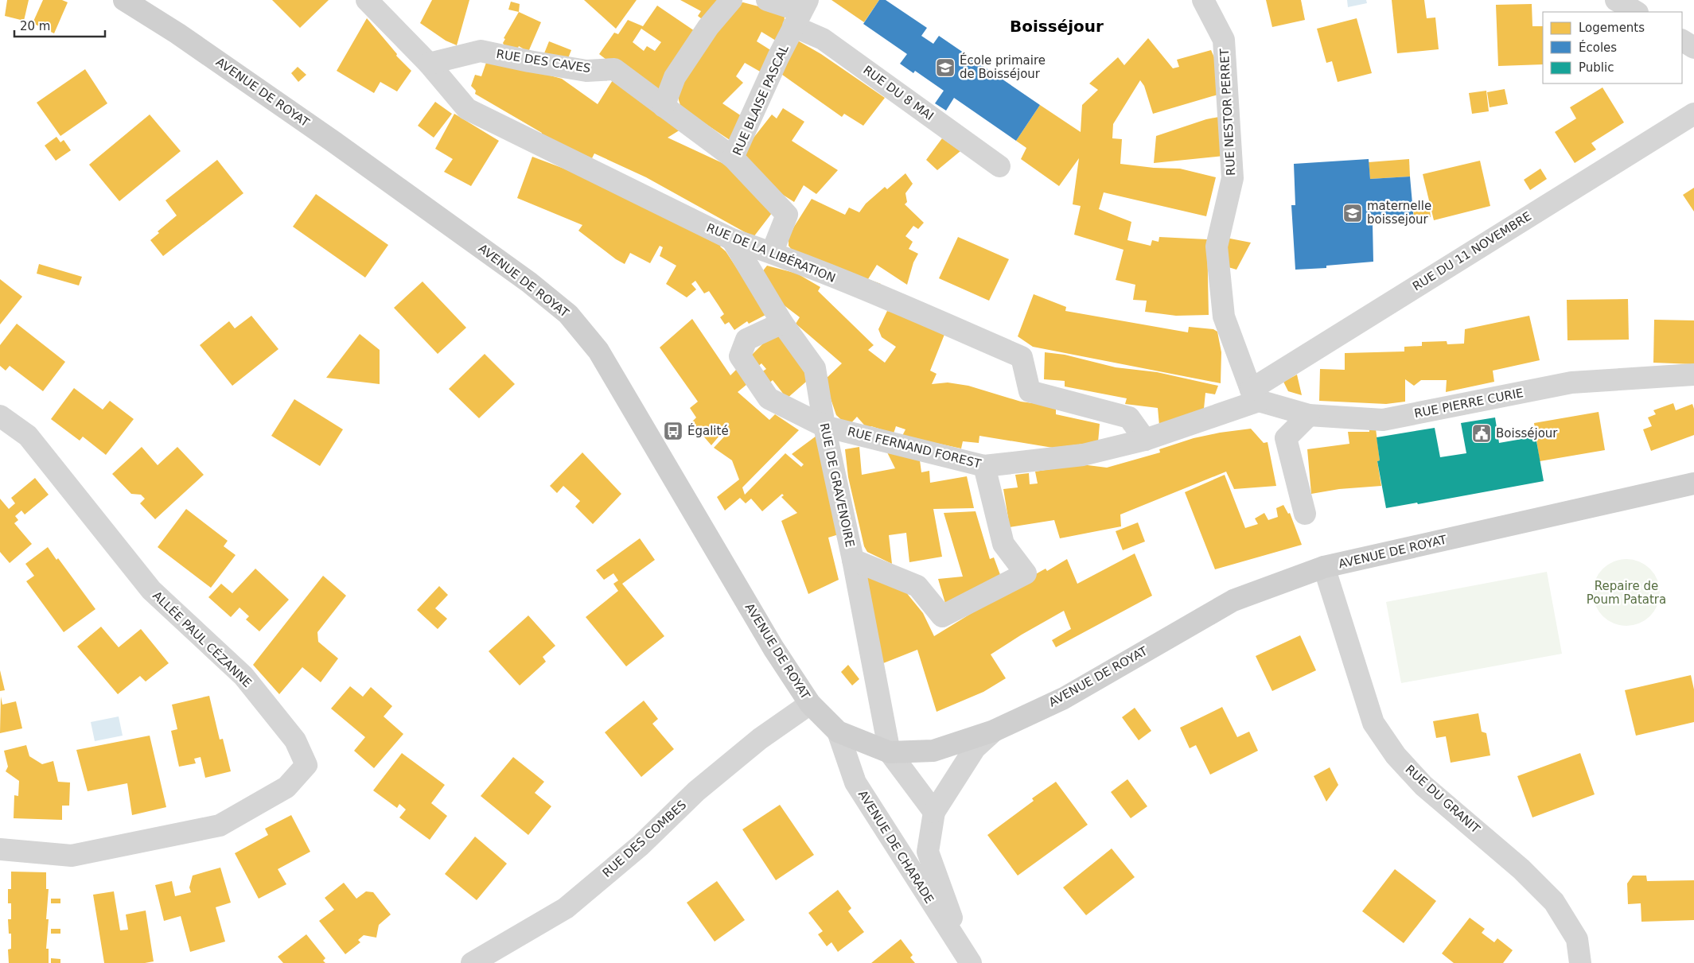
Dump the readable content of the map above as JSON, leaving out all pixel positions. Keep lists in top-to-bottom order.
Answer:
{
  "streets": {
    "main road": ["AVENUE DE ROYAT"],
    "street": [
      "RUE DES CAVES",
      "RUE DU 8 MAI",
      "RUE BLAISE PASCAL",
      "RUE NESTOR PERRET",
      "RUE DU 11 NOVEMBRE",
      "RUE DE LA LIBÉRATION",
      "RUE PIERRE CURIE",
      "RUE FERNAND FOREST",
      "RUE DE GRAVENOIRE",
      "ALLÉE PAUL CÉZANNE",
      "RUE DU GRANIT",
      "RUE DES COMBES",
      "AVENUE DE CHARADE"
    ]
  },
  "crossings": [
    ["RUE DES CAVES", "RUE BLAISE PASCAL"],
    ["RUE DES CAVES", "RUE DE LA LIBÉRATION"],
    ["AVENUE DE ROYAT", "RUE DE GRAVENOIRE"],
    ["AVENUE DE ROYAT", "RUE DU GRANIT"],
    ["AVENUE DE ROYAT", "RUE DES COMBES"],
    ["AVENUE DE ROYAT", "AVENUE DE CHARADE"],
    ["RUE DU 8 MAI", "RUE BLAISE PASCAL"],
    ["RUE BLAISE PASCAL", "RUE DE LA LIBÉRATION"],
    ["RUE NESTOR PERRET", "RUE DU 11 NOVEMBRE"],
    ["RUE NESTOR PERRET", "RUE PIERRE CURIE"],
    ["RUE NESTOR PERRET", "RUE FERNAND FOREST"],
    ["RUE DU 11 NOVEMBRE", "RUE PIERRE CURIE"],
    ["RUE DU 11 NOVEMBRE", "RUE FERNAND FOREST"],
    ["RUE DE LA LIBÉRATION", "RUE FERNAND FOREST"],
    ["RUE DE LA LIBÉRATION", "RUE DE GRAVENOIRE"],
    ["RUE PIERRE CURIE", "RUE FERNAND FOREST"],
    ["RUE FERNAND FOREST", "RUE DE GRAVENOIRE"]
  ],
  "districts": ["Boisséjour"],
  "parks": ["Repaire de Poum Patatra"],
  "places": {
    "school or university": ["École primaire de Boisséjour", "maternelle boissejour"],
    "bus stop": ["Égalité"],
    "public building": ["Boisséjour"]
  },
  "legend": ["Logements", "Écoles", "Public"],
  "scale_bar": "20 m"
}
